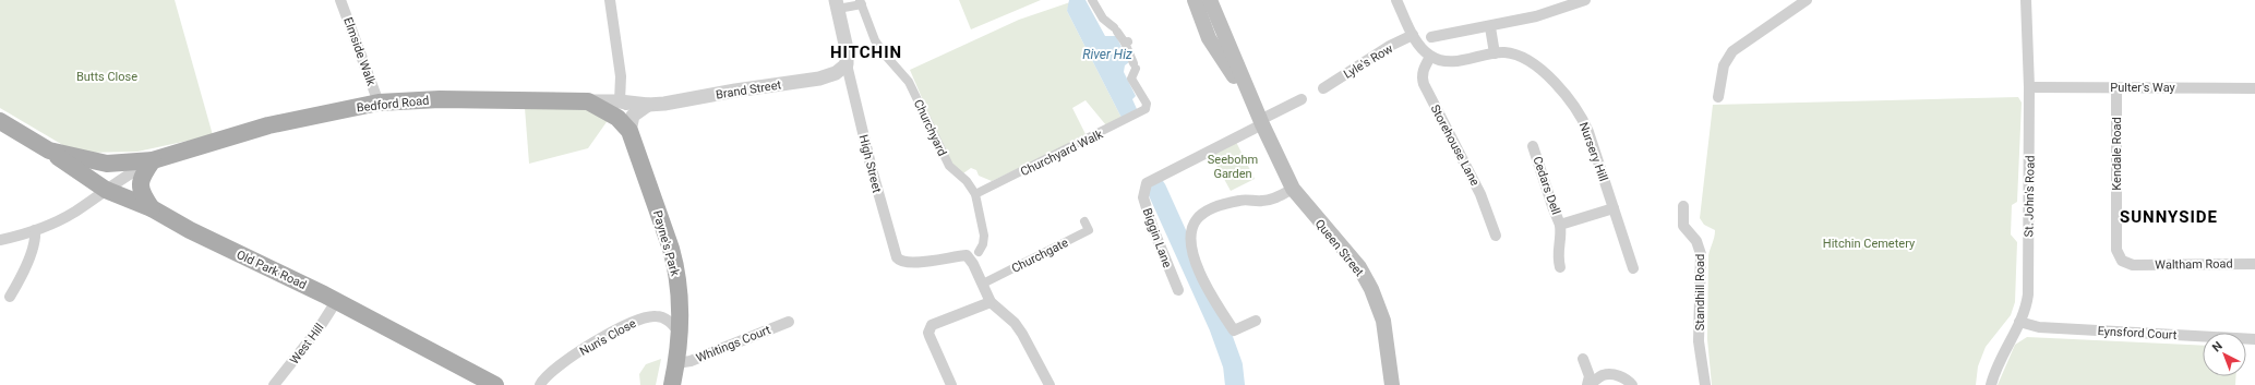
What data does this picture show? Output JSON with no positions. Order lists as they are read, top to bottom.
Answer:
{
  "streets": {
    "main road": [
      "Bedford Road",
      "Payne's Park",
      "Queen Street",
      "Old Park Road"
    ],
    "street": [
      "Elmside Walk",
      "Lyle's Row",
      "Pulter's Way",
      "Brand Street",
      "Churchyard",
      "Storehouse Lane",
      "Nursery Hill",
      "Churchyard Walk",
      "Kendale Road",
      "High Street",
      "Cedars Dell",
      "St. John's Road",
      "Biggin Lane",
      "Churchgate",
      "Waltham Road",
      "Standhill Road",
      "Eynsford Court",
      "Nun's Close",
      "West Hill",
      "Whitings Court"
    ]
  },
  "crossings": [
    ["Elmside Walk", "Bedford Road"],
    ["Pulter's Way", "Kendale Road"],
    ["Pulter's Way", "St. John's Road"],
    ["Brand Street", "Bedford Road"],
    ["Brand Street", "High Street"],
    ["Brand Street", "Payne's Park"],
    ["Bedford Road", "Payne's Park"],
    ["Bedford Road", "Old Park Road"],
    ["Churchyard", "Churchyard Walk"],
    ["Storehouse Lane", "Nursery Hill"],
    ["Nursery Hill", "Cedars Dell"],
    ["Kendale Road", "Waltham Road"],
    ["High Street", "Churchgate"],
    ["St. John's Road", "Eynsford Court"],
    ["Biggin Lane", "Queen Street"],
    ["Payne's Park", "Nun's Close"],
    ["Payne's Park", "Whitings Court"],
    ["Old Park Road", "West Hill"]
  ],
  "districts": ["HITCHIN", "SUNNYSIDE"],
  "water": ["River Hiz"],
  "parks": ["Butts Close", "Seebohm Garden", "Hitchin Cemetery"],
  "north": "top left"
}
